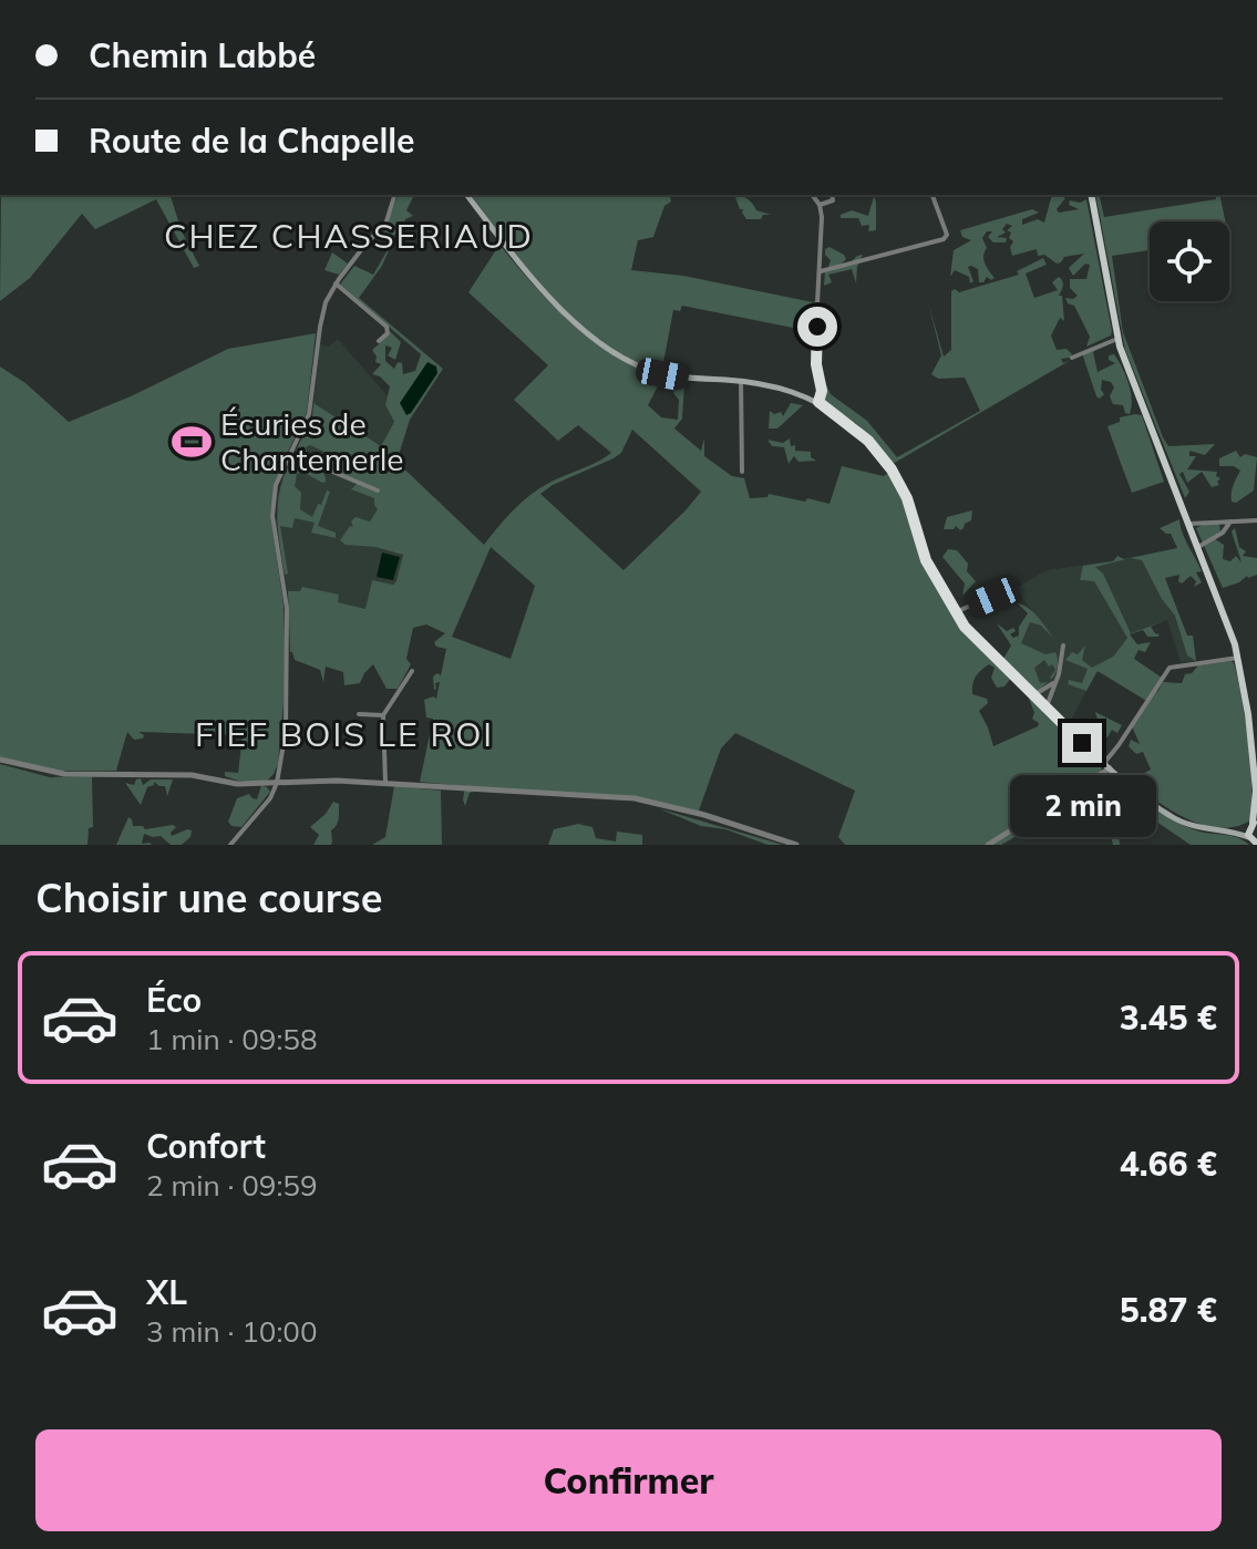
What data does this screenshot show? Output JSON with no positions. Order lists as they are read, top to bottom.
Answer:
{
  "districts": ["CHEZ CHASSERIAUD", "FIEF BOIS LE ROI"],
  "places": {
    "sports": ["Écuries de Chantemerle"]
  },
  "page": {
    "banner": ["Chemin Labbé", "Route de la Chapelle"],
    "bubble": "2 min",
    "heading": "Choisir une course",
    "list": [
      {
        "name": "Éco",
        "note": "1 min · 09:58",
        "value": "3.45 €"
      },
      {
        "name": "Confort",
        "note": "2 min · 09:59",
        "value": "4.66 €"
      },
      {
        "name": "XL",
        "note": "3 min · 10:00",
        "value": "5.87 €"
      }
    ],
    "buttons": "Confirmer"
  }
}
